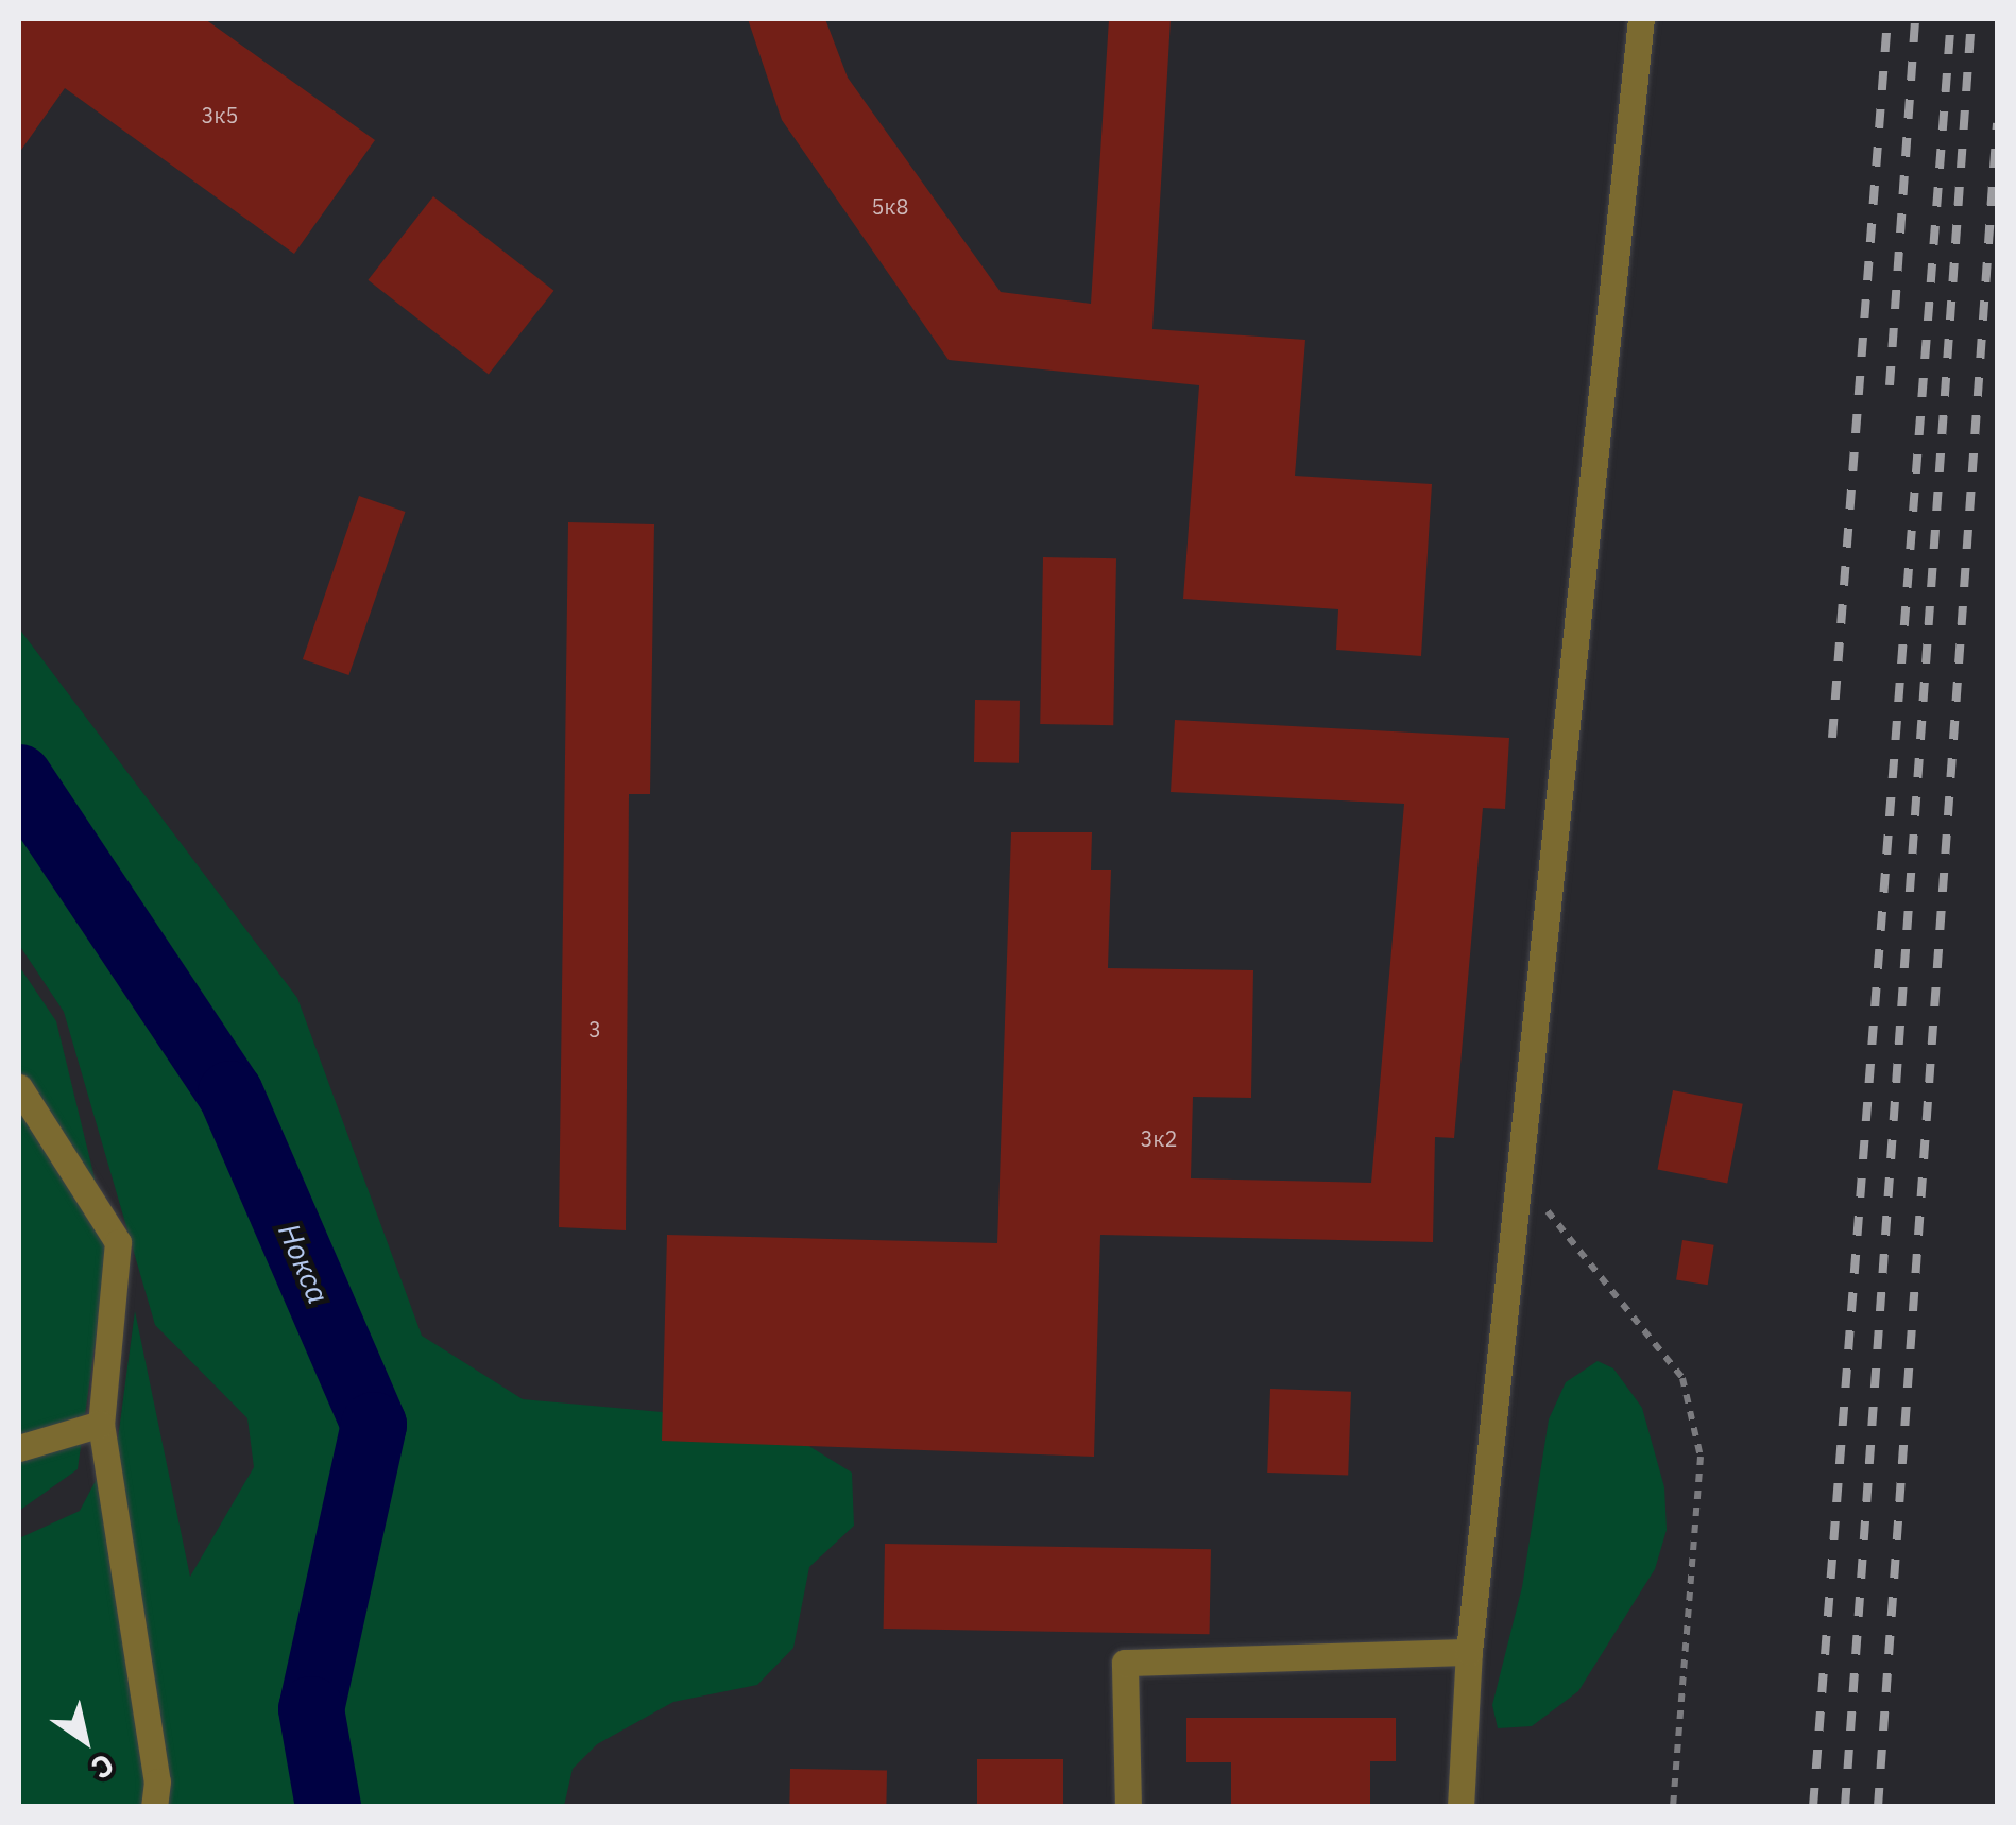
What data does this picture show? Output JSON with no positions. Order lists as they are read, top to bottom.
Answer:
{
  "water": ["Нокса"],
  "house_numbers": [
    "3к5",
    "5к8",
    "3",
    "3к2"
  ],
  "north": "bottom right"
}
